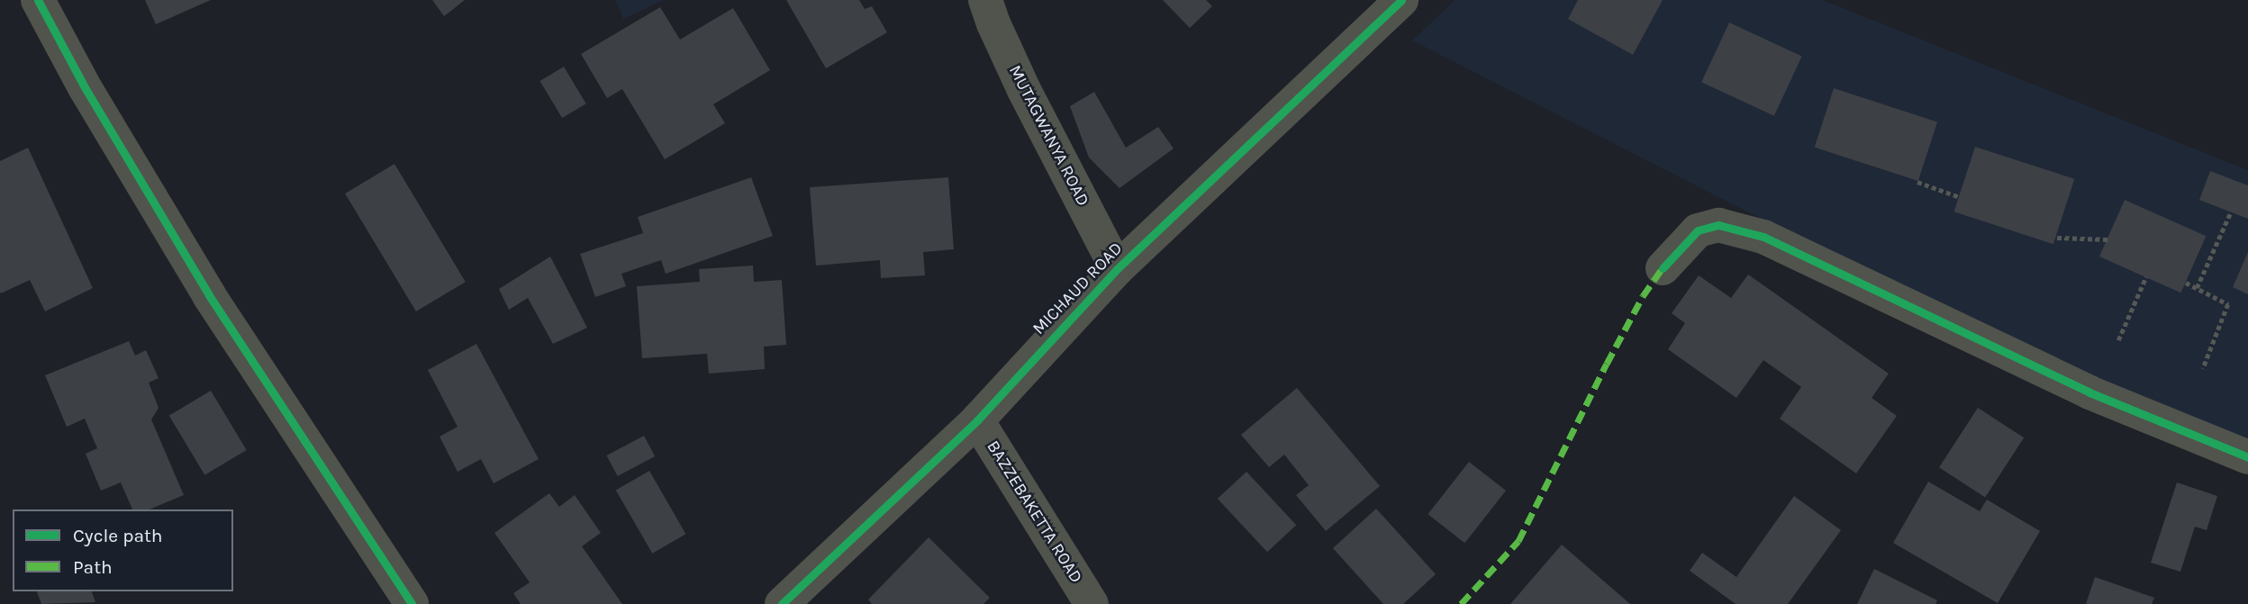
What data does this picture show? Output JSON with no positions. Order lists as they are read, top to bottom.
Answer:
{
  "streets": {
    "street": ["MUTAGWANYA ROAD", "MICHAUD ROAD", "BAZZEBAKETTA ROAD"]
  },
  "crossings": [
    ["MUTAGWANYA ROAD", "MICHAUD ROAD"],
    ["MICHAUD ROAD", "BAZZEBAKETTA ROAD"]
  ],
  "legend": ["Cycle path", "Path"]
}
